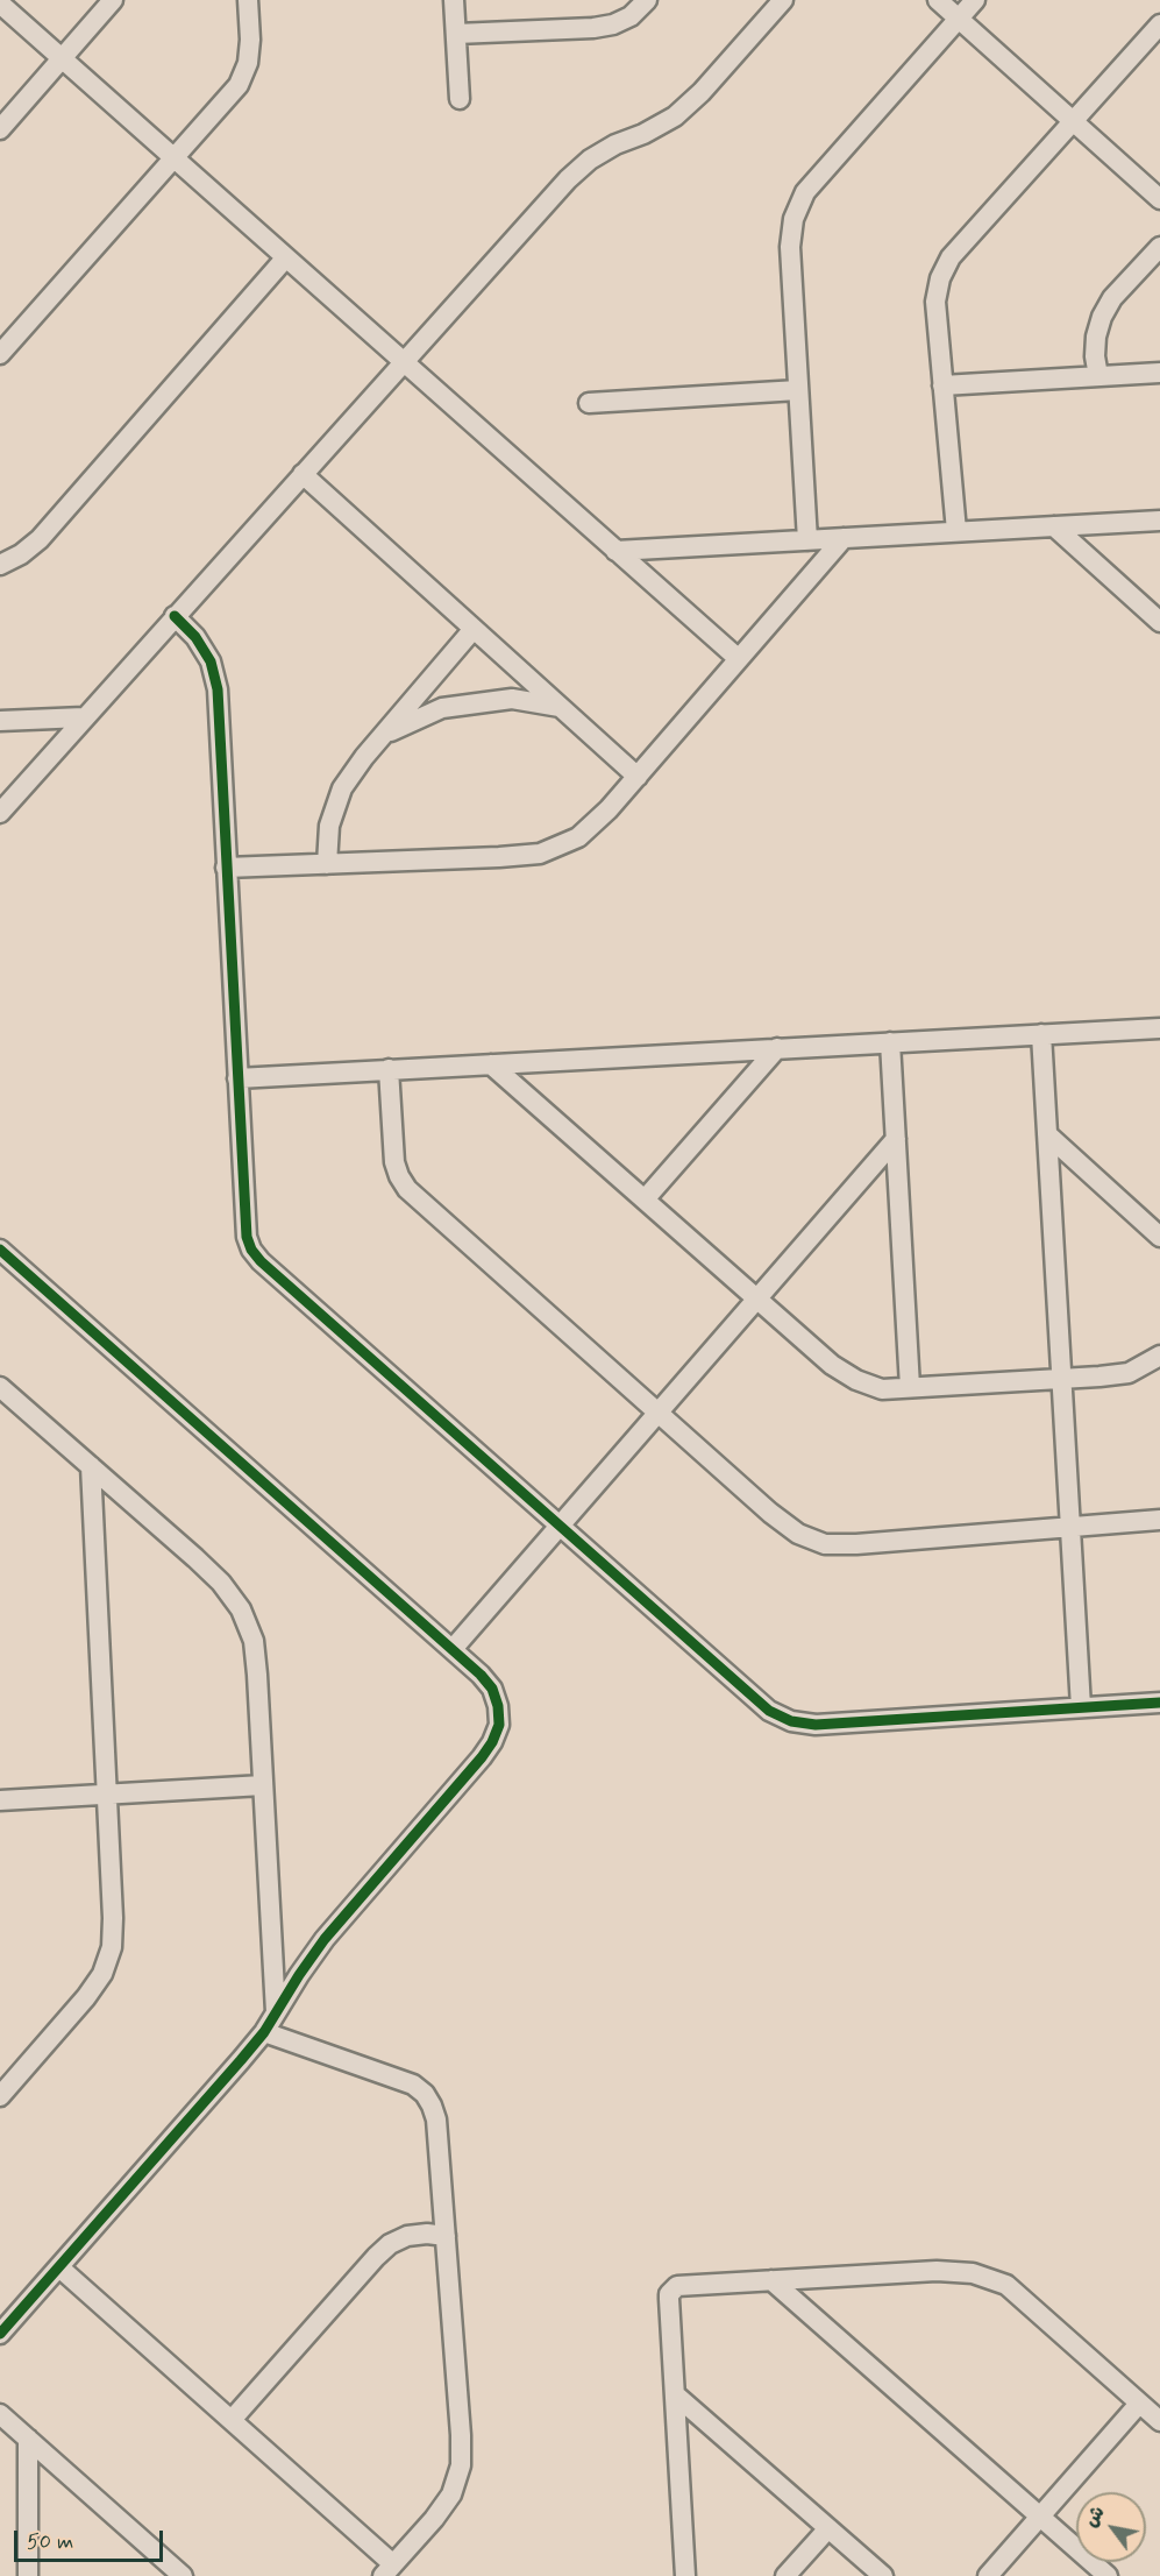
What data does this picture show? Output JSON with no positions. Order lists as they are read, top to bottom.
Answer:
{
  "scale_bar": "50 m",
  "north": "top left"
}
